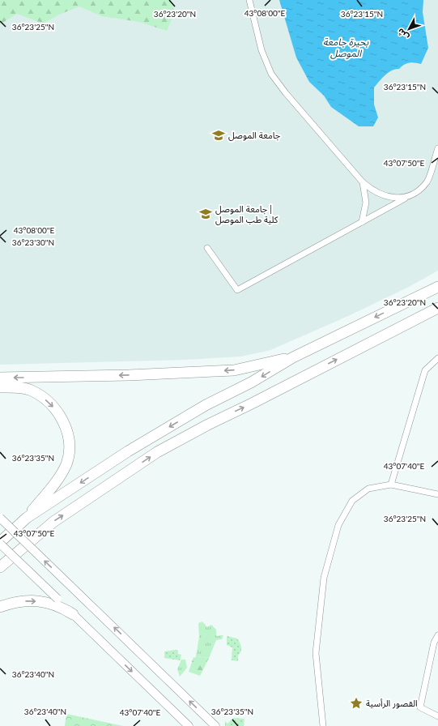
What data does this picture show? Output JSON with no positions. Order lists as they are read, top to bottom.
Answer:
{
  "water": ["بحيرة جامعة الموصل"],
  "places": {
    "school or university": ["جامعة الموصل", "جامعة الموصل | كلية طب الموصل"],
    "place": ["القصور الرأسية"]
  },
  "north": "bottom left",
  "coordinates": [
    "43°08'00\"E",
    "36°23'20\"N",
    "36°23'15\"N",
    "36°23'25\"N",
    "43°07'50\"E",
    "36°23'30\"N",
    "36°23'35\"N",
    "43°07'40\"E",
    "36°23'40\"N"
  ]
}
